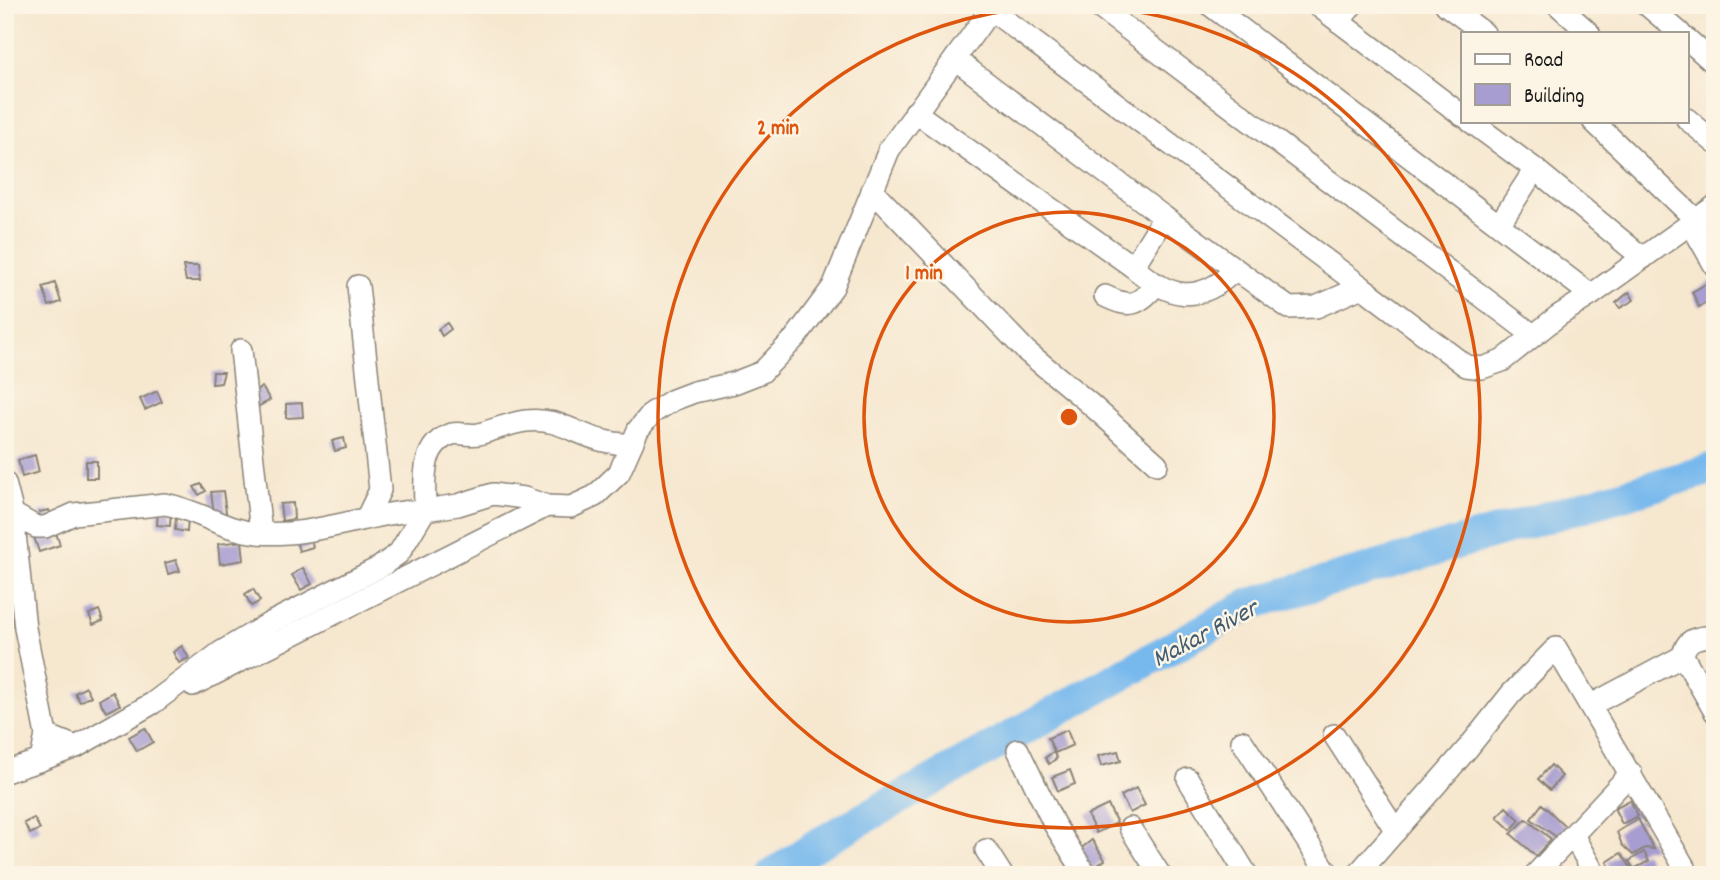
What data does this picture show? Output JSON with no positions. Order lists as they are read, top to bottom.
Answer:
{
  "water": ["Makar River"],
  "legend": ["Road", "Building"],
  "rings": ["2 min", "1 min"]
}
